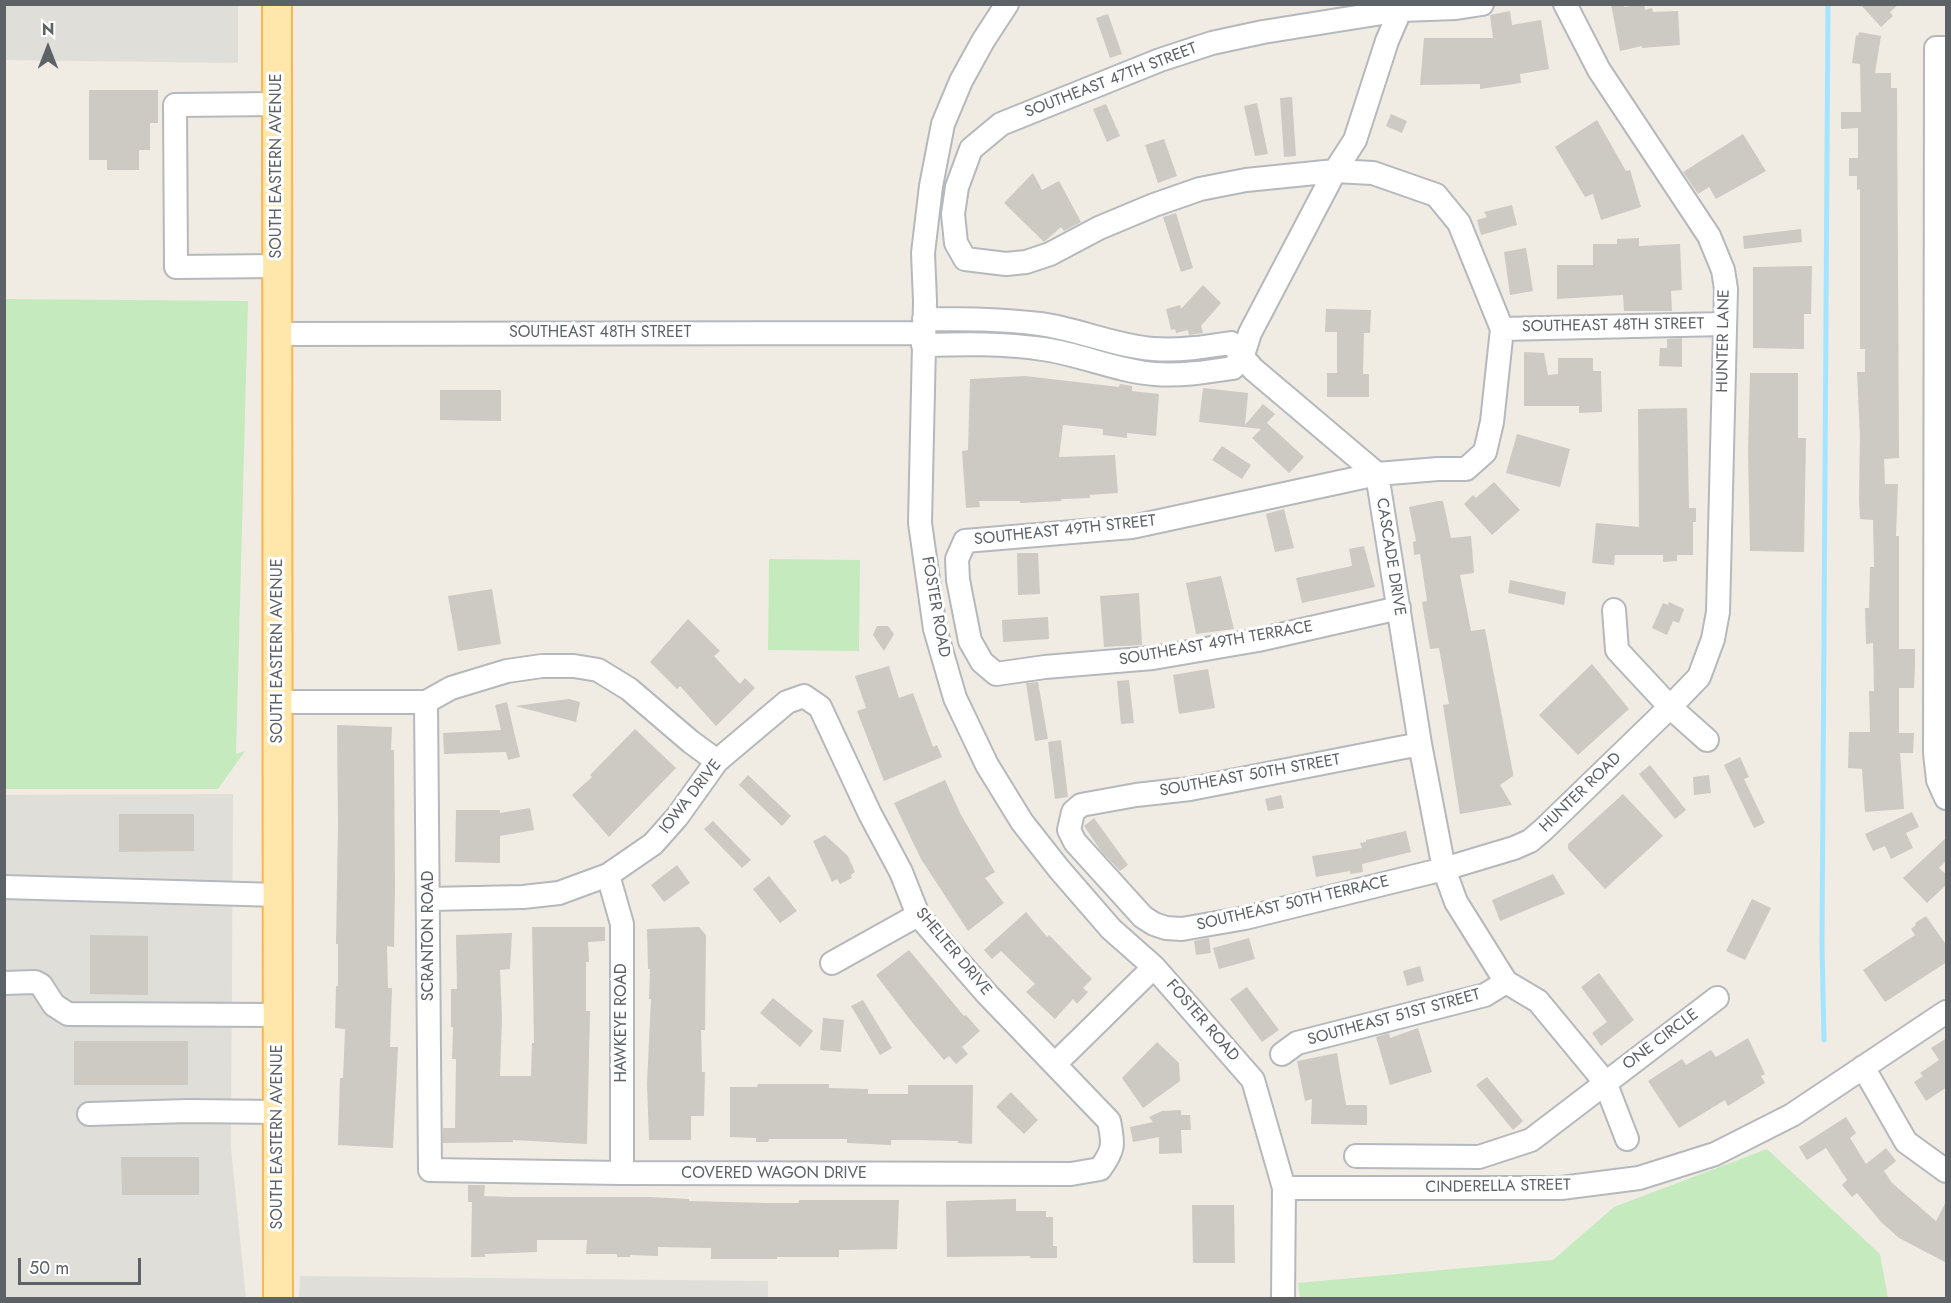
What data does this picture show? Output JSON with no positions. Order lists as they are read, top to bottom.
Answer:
{
  "streets": {
    "main road": ["SOUTH EASTERN AVENUE"],
    "street": [
      "SOUTHEAST 47TH STREET",
      "SOUTHEAST 48TH STREET",
      "HUNTER LANE",
      "SOUTHEAST 49TH STREET",
      "CASCADE DRIVE",
      "FOSTER ROAD",
      "SOUTHEAST 49TH TERRACE",
      "SOUTHEAST 50TH STREET",
      "HUNTER ROAD",
      "IOWA DRIVE",
      "SOUTHEAST 50TH TERRACE",
      "SCRANTON ROAD",
      "SHELTER DRIVE",
      "SOUTHEAST 51ST STREET",
      "HAWKEYE ROAD",
      "ONE CIRCLE",
      "COVERED WAGON DRIVE",
      "CINDERELLA STREET"
    ]
  },
  "crossings": [
    ["SOUTH EASTERN AVENUE", "SOUTHEAST 48TH STREET"],
    ["SOUTHEAST 48TH STREET", "HUNTER LANE"],
    ["SOUTHEAST 48TH STREET", "CASCADE DRIVE"],
    ["SOUTHEAST 48TH STREET", "FOSTER ROAD"],
    ["HUNTER LANE", "HUNTER ROAD"],
    ["SOUTHEAST 49TH STREET", "CASCADE DRIVE"],
    ["SOUTHEAST 49TH STREET", "SOUTHEAST 49TH TERRACE"],
    ["CASCADE DRIVE", "SOUTHEAST 49TH TERRACE"],
    ["CASCADE DRIVE", "SOUTHEAST 50TH STREET"],
    ["CASCADE DRIVE", "HUNTER ROAD"],
    ["CASCADE DRIVE", "SOUTHEAST 50TH TERRACE"],
    ["CASCADE DRIVE", "SOUTHEAST 51ST STREET"],
    ["CASCADE DRIVE", "ONE CIRCLE"],
    ["FOSTER ROAD", "CINDERELLA STREET"],
    ["SOUTHEAST 50TH STREET", "SOUTHEAST 50TH TERRACE"],
    ["HUNTER ROAD", "SOUTHEAST 50TH TERRACE"],
    ["IOWA DRIVE", "SCRANTON ROAD"],
    ["IOWA DRIVE", "SHELTER DRIVE"],
    ["IOWA DRIVE", "HAWKEYE ROAD"],
    ["SCRANTON ROAD", "COVERED WAGON DRIVE"],
    ["SHELTER DRIVE", "COVERED WAGON DRIVE"],
    ["HAWKEYE ROAD", "COVERED WAGON DRIVE"]
  ],
  "scale_bar": "50 m",
  "north": "top"
}
